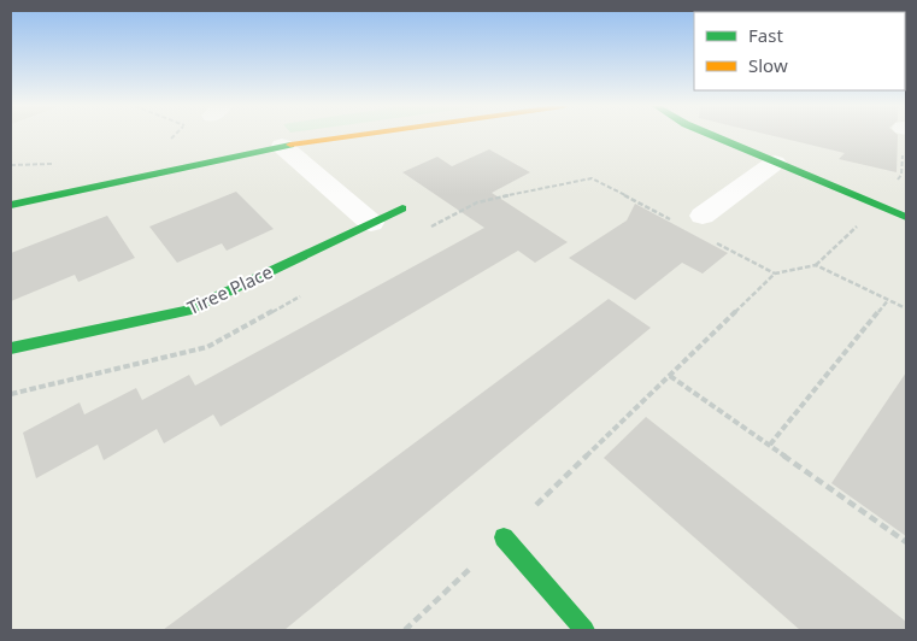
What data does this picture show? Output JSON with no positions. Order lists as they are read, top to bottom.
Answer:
{
  "streets": {
    "street": ["Tiree Place"]
  },
  "legend": ["Fast", "Slow"]
}
